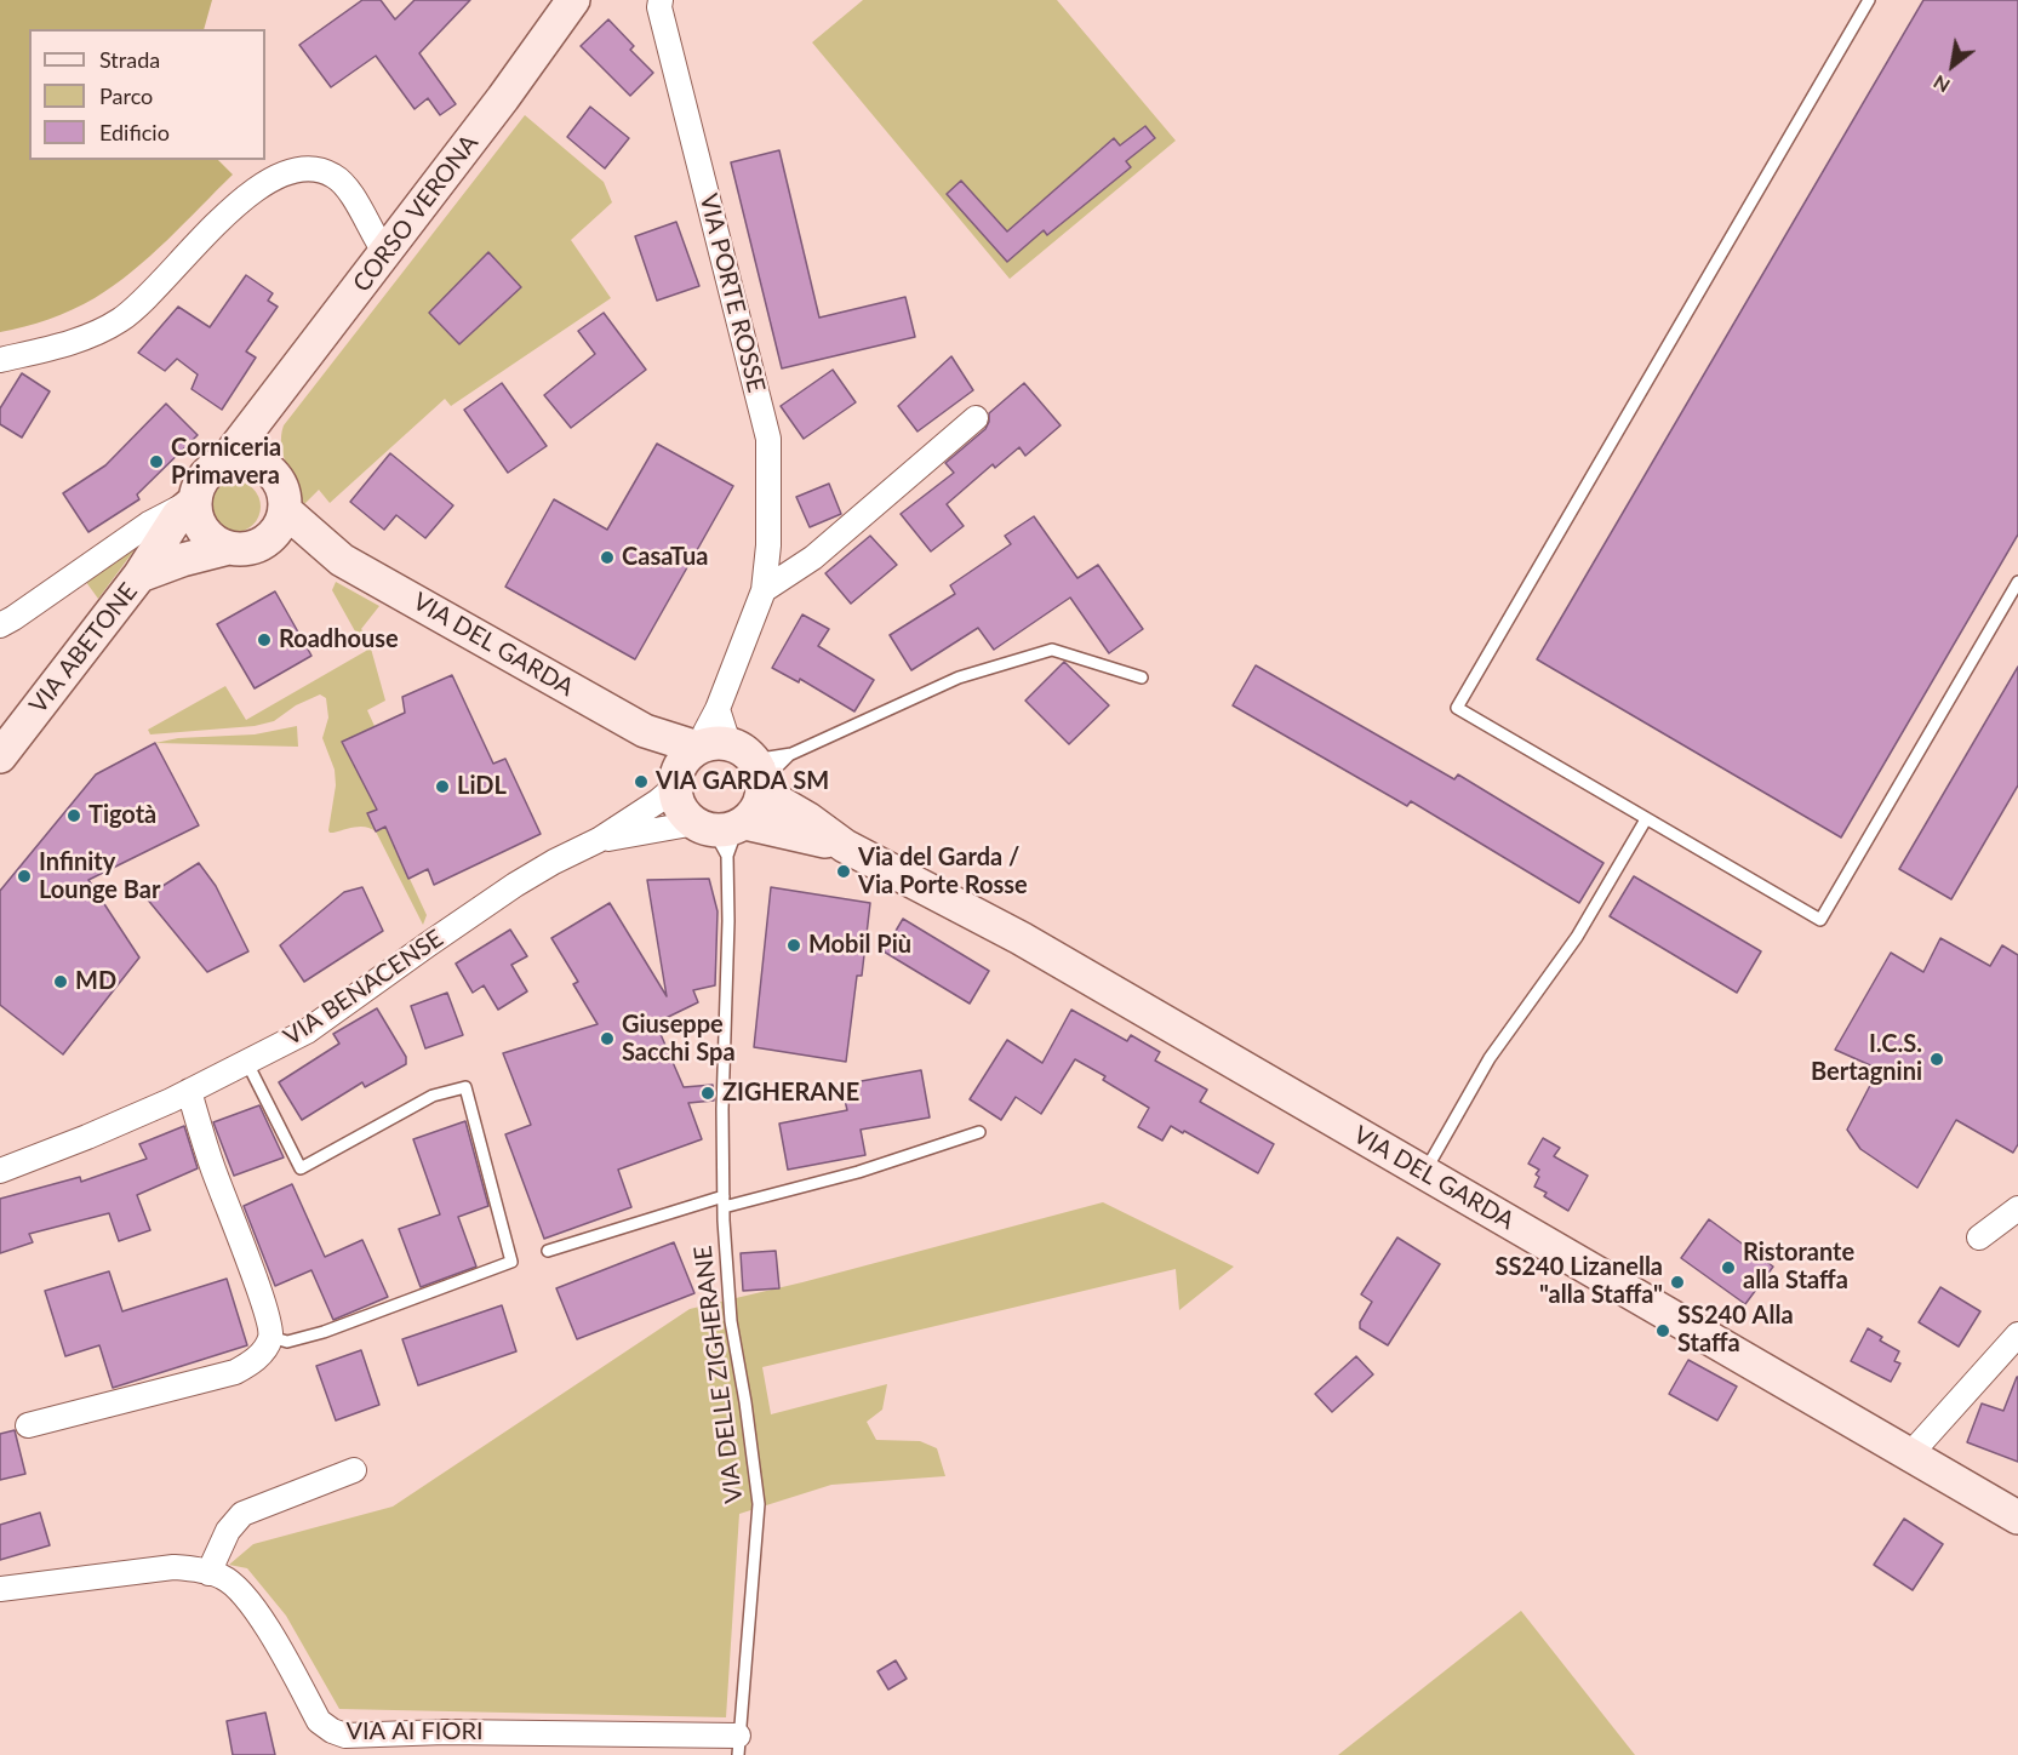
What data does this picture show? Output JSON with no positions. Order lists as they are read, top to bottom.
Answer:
{
  "streets": {
    "street": [
      "CORSO VERONA",
      "VIA PORTE ROSSE",
      "VIA DEL GARDA",
      "VIA ABETONE",
      "VIA BENACENSE",
      "VIA AI FIORI"
    ],
    "lane": ["VIA DELLE ZIGHERANE"]
  },
  "crossings": [
    ["CORSO VERONA", "VIA DEL GARDA"],
    ["CORSO VERONA", "VIA ABETONE"],
    ["VIA PORTE ROSSE", "VIA DEL GARDA"],
    ["VIA DEL GARDA", "VIA ABETONE"],
    ["VIA DEL GARDA", "VIA DELLE ZIGHERANE"],
    ["VIA DELLE ZIGHERANE", "VIA AI FIORI"]
  ],
  "places": [
    "Corniceria Primavera",
    "CasaTua",
    "Roadhouse",
    "VIA GARDA SM",
    "LiDL",
    "Tigotà",
    "Via del Garda / Via Porte Rosse",
    "Infinity Lounge Bar",
    "Mobil Più",
    "MD",
    "Giuseppe Sacchi Spa",
    "I.C.S. Bertagnini",
    "ZIGHERANE",
    "Ristorante alla Staffa",
    "SS240 Lizanella \"alla Staffa\"",
    "SS240 Alla Staffa"
  ],
  "legend": ["Strada", "Parco", "Edificio"],
  "north": "bottom left"
}
